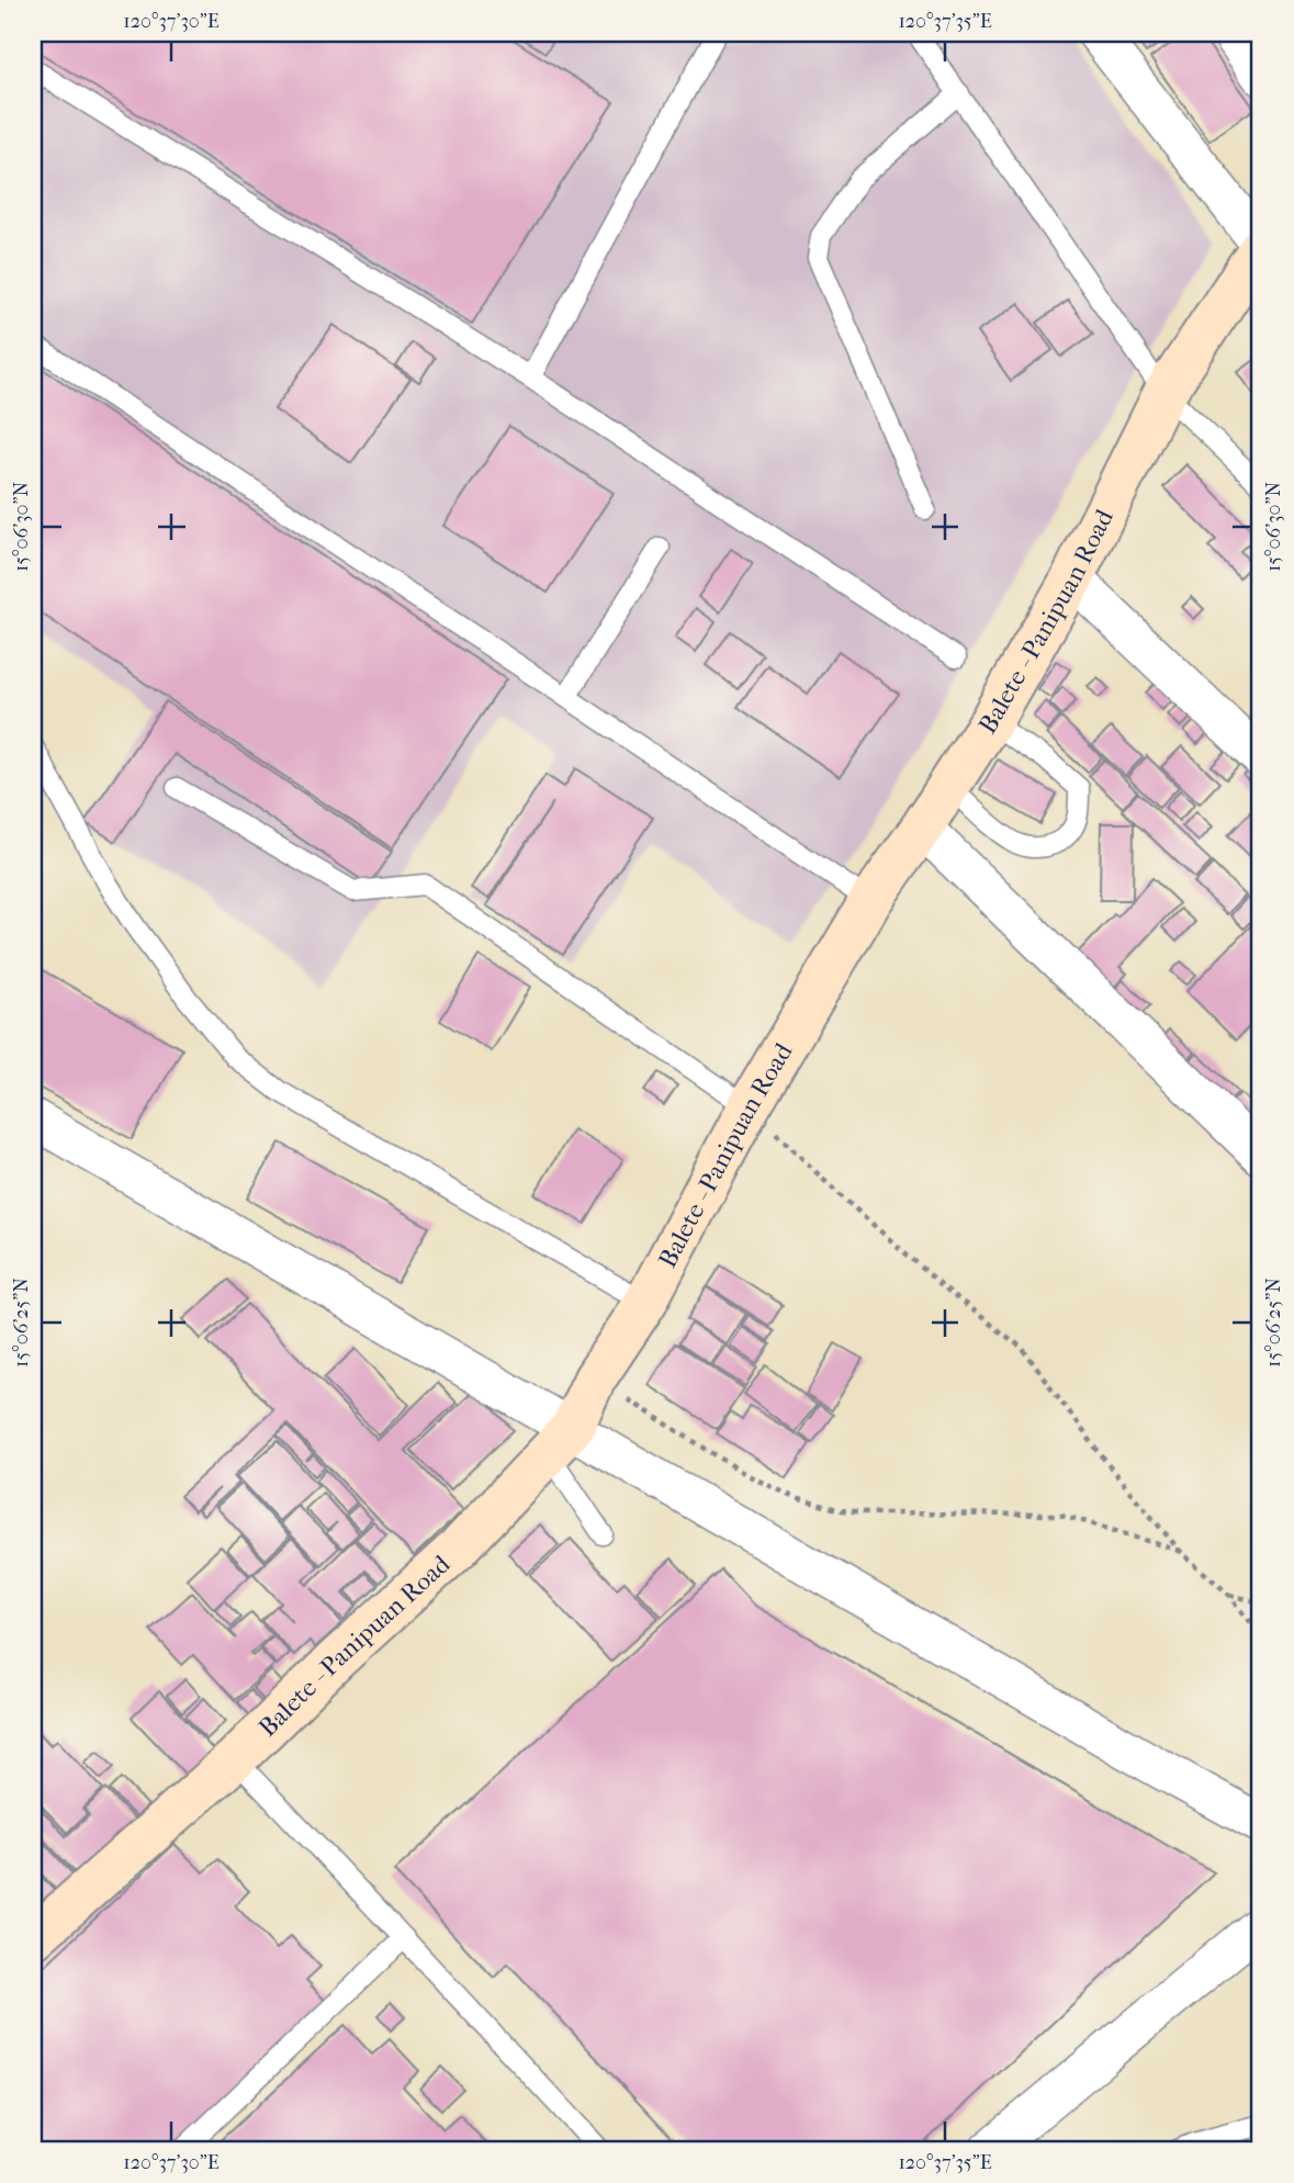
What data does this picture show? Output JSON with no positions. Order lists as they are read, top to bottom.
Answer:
{
  "streets": {
    "main road": ["Balete - Panipuan Road"]
  },
  "coordinates": [
    "120°37'30\"E",
    "120°37'35\"E",
    "15°06'30\"N",
    "15°06'25\"N"
  ]
}
